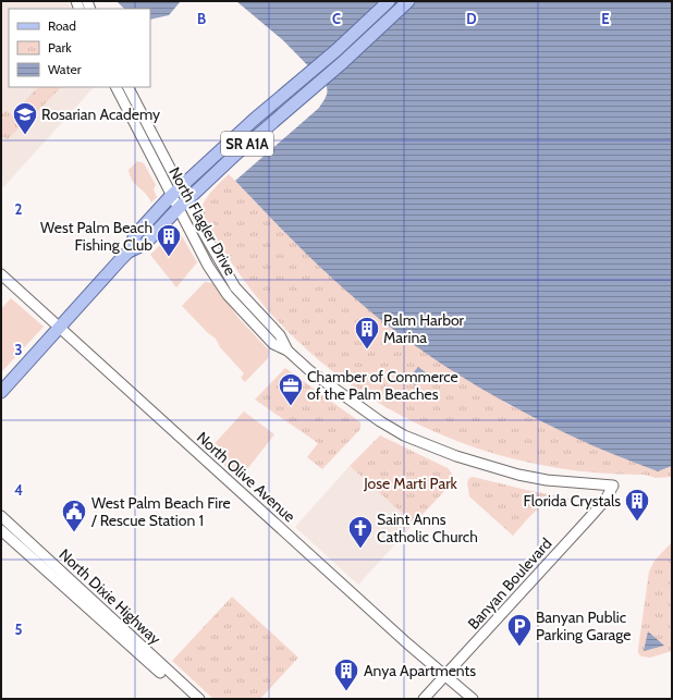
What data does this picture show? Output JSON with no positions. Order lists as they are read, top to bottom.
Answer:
{
  "streets": {
    "main road": ["SR A1A"],
    "street": [
      "North Flagler Drive",
      "North Olive Avenue",
      "Banyan Boulevard",
      "North Dixie Highway"
    ]
  },
  "crossings": [
    ["SR A1A", "North Flagler Drive"],
    ["SR A1A", "North Olive Avenue"],
    ["North Flagler Drive", "Banyan Boulevard"],
    ["North Olive Avenue", "Banyan Boulevard"]
  ],
  "parks": ["Jose Marti Park"],
  "places": {
    "school or university": ["Rosarian Academy"],
    "building": [
      "West Palm Beach Fishing Club",
      "Palm Harbor Marina",
      "Florida Crystals",
      "Anya Apartments"
    ],
    "office": ["Chamber of Commerce of the Palm Beaches"],
    "public building": ["West Palm Beach Fire / Rescue Station 1"],
    "church": ["Saint Anns Catholic Church"],
    "parking": ["Banyan Public Parking Garage"]
  },
  "legend": ["Road", "Park", "Water"],
  "grid": {
    "columns": [
      "B",
      "C",
      "D",
      "E"
    ],
    "rows": [
      "2",
      "3",
      "4",
      "5"
    ]
  }
}
